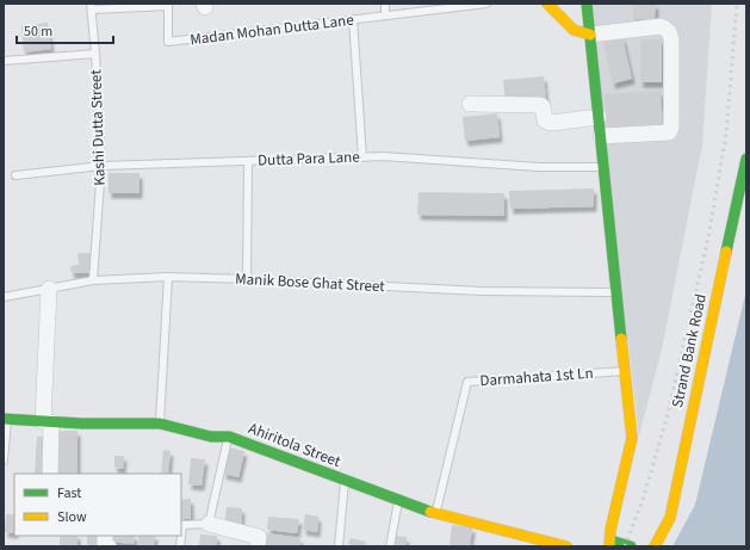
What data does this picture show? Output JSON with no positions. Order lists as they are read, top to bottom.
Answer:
{
  "streets": {
    "main road": ["Strand Bank Road", "Ahiritola Street"],
    "lane": [
      "Madan Mohan Dutta Lane",
      "Kashi Dutta Street",
      "Dutta Para Lane",
      "Manik Bose Ghat Street",
      "Darmahata 1st Ln"
    ]
  },
  "crossings": [
    ["Madan Mohan Dutta Lane", "Kashi Dutta Street"],
    ["Kashi Dutta Street", "Dutta Para Lane"],
    ["Kashi Dutta Street", "Manik Bose Ghat Street"],
    ["Darmahata 1st Ln", "Ahiritola Street"]
  ],
  "legend": ["Fast", "Slow"],
  "scale_bar": "50 m"
}
